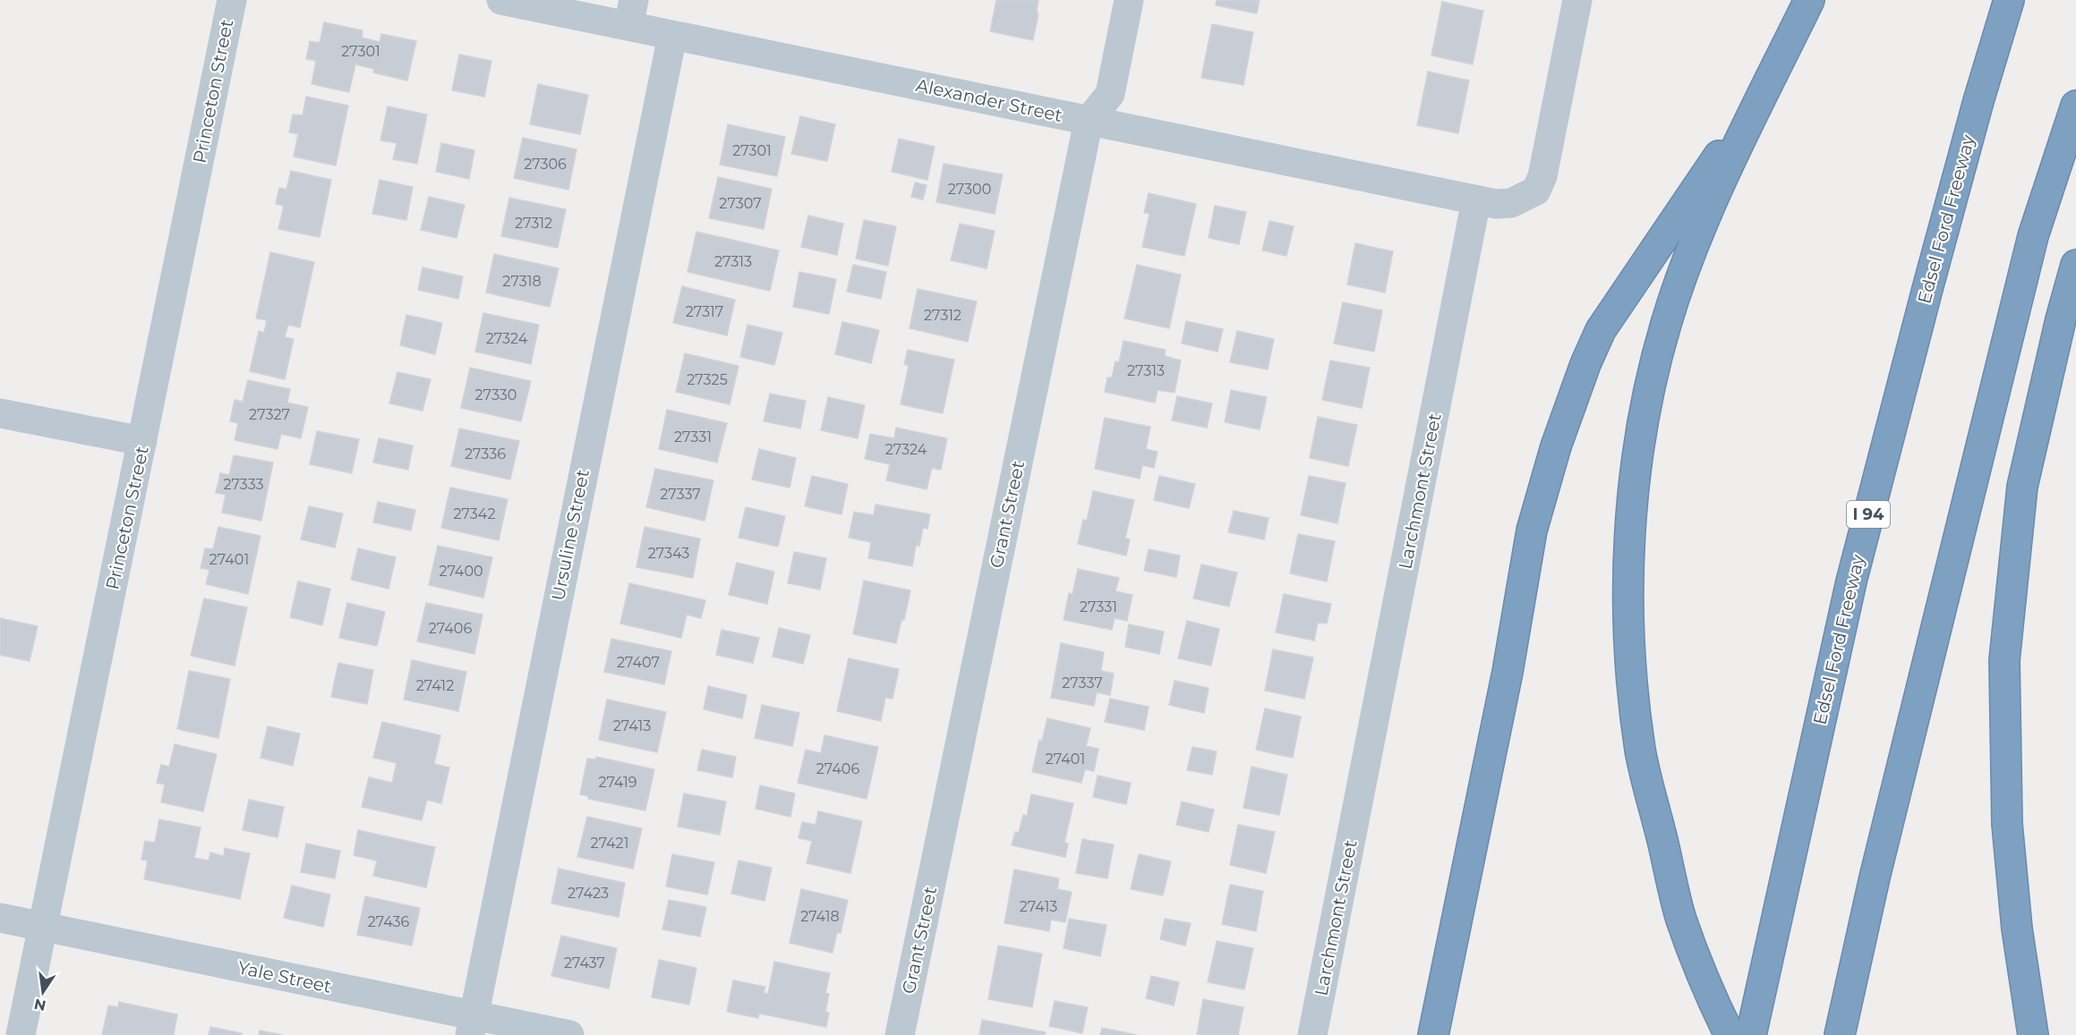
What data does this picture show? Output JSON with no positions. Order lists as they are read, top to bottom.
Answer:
{
  "streets": {
    "highway": ["Edsel Ford Freeway", "I 94"],
    "street": [
      "Princeton Street",
      "Alexander Street",
      "Larchmont Street",
      "Grant Street",
      "Ursuline Street",
      "Yale Street"
    ]
  },
  "crossings": [
    ["Princeton Street", "Yale Street"],
    ["Alexander Street", "Larchmont Street"],
    ["Alexander Street", "Grant Street"],
    ["Alexander Street", "Ursuline Street"],
    ["Ursuline Street", "Yale Street"]
  ],
  "house_numbers": [
    "27301",
    "27301",
    "27306",
    "27300",
    "27307",
    "27312",
    "27313",
    "27318",
    "27317",
    "27312",
    "27324",
    "27313",
    "27325",
    "27330",
    "27327",
    "27331",
    "27324",
    "27336",
    "27333",
    "27337",
    "27342",
    "27343",
    "27401",
    "27400",
    "27331",
    "27406",
    "27407",
    "27337",
    "27412",
    "27413",
    "27401",
    "27406",
    "27419",
    "27421",
    "27423",
    "27413",
    "27418",
    "27436",
    "27437"
  ],
  "north": "bottom"
}
